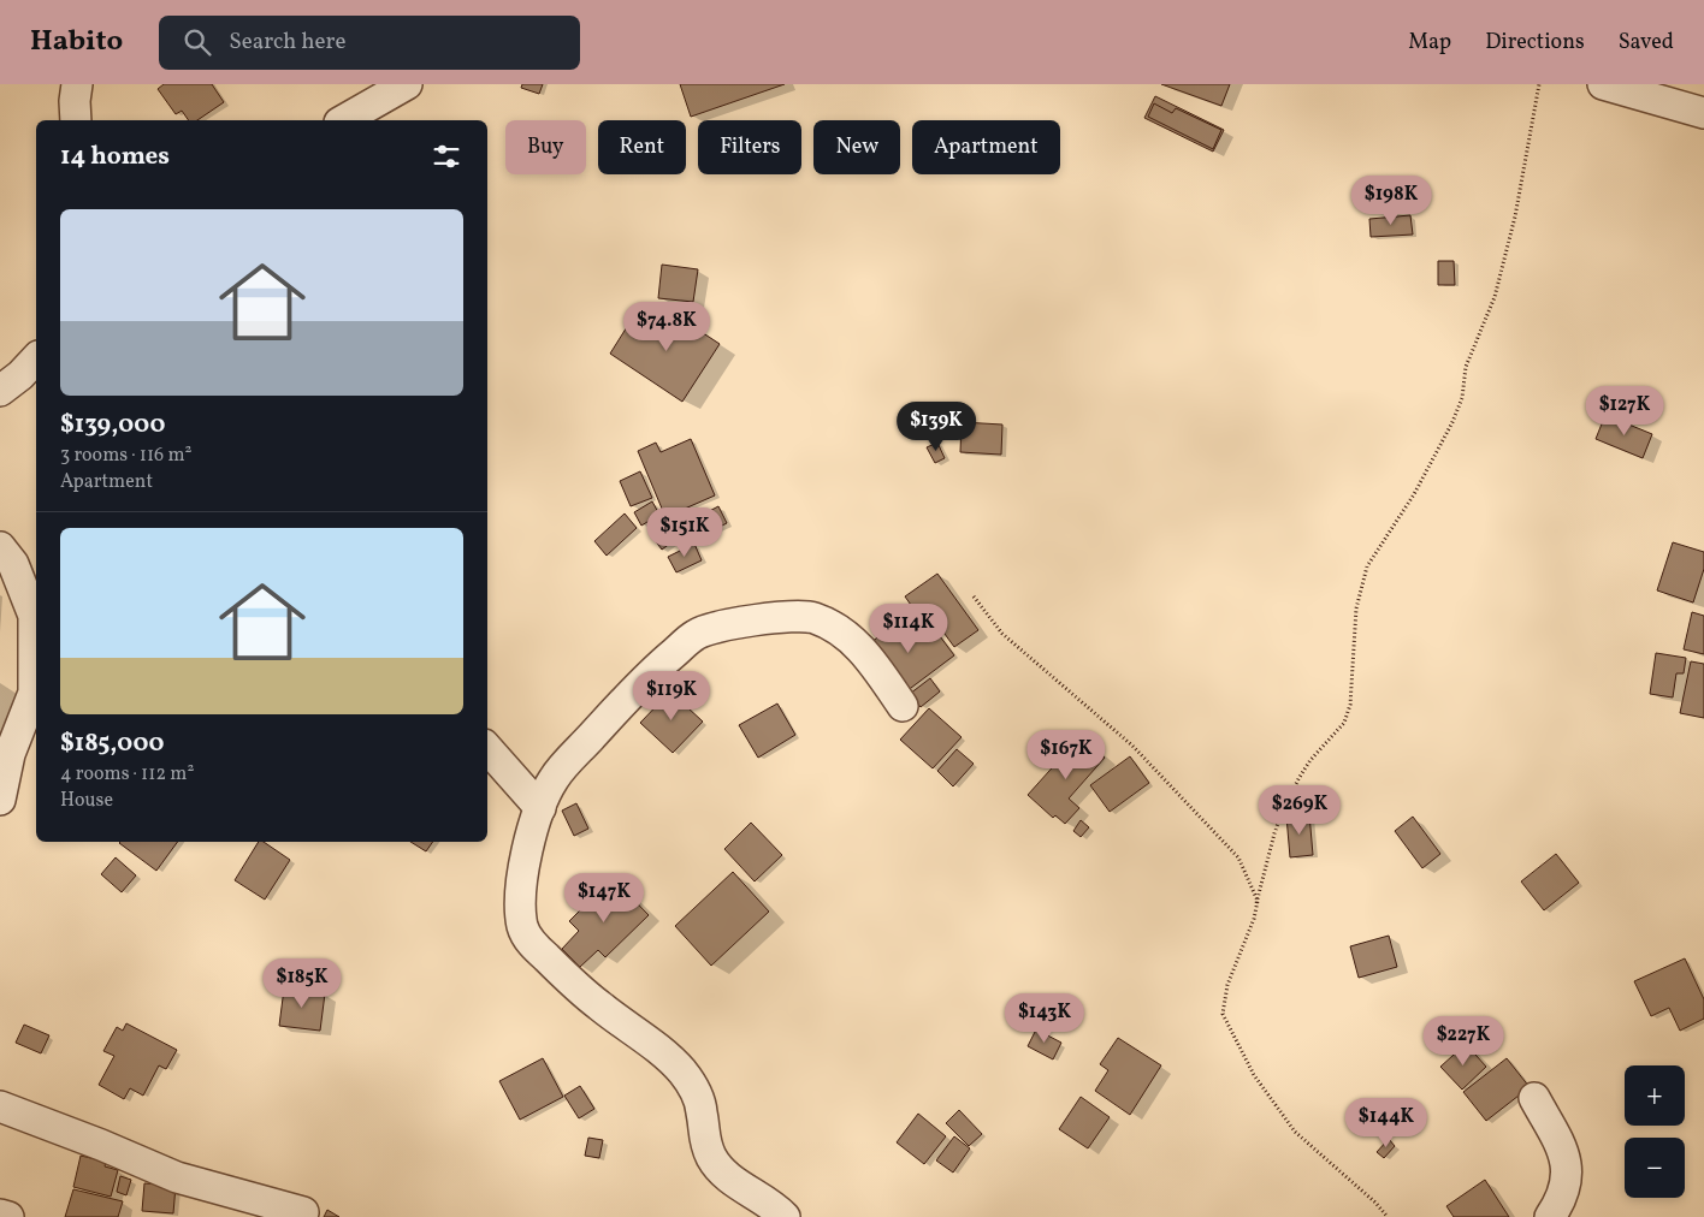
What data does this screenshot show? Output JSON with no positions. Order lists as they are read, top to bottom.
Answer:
{
  "page": {
    "header": "Habito",
    "search": "Search here",
    "nav": ["Map", "Directions", "Saved"],
    "chip": [
      "Buy",
      "Rent",
      "Filters",
      "New",
      "Apartment"
    ],
    "heading": "14 homes",
    "price": [
      "$198K",
      "$74.8K",
      "$127K",
      "$139K",
      "$151K",
      "$114K",
      "$119K",
      "$167K",
      "$269K",
      "$147K",
      "$185K",
      "$143K",
      "$227K",
      "$144K"
    ],
    "list": [
      {
        "name": "$139,000",
        "note": "3 rooms · 116 m² · Apartment"
      },
      {
        "name": "$185,000",
        "note": "4 rooms · 112 m² · House"
      }
    ],
    "map_buttons": ["+", "−"]
  }
}
